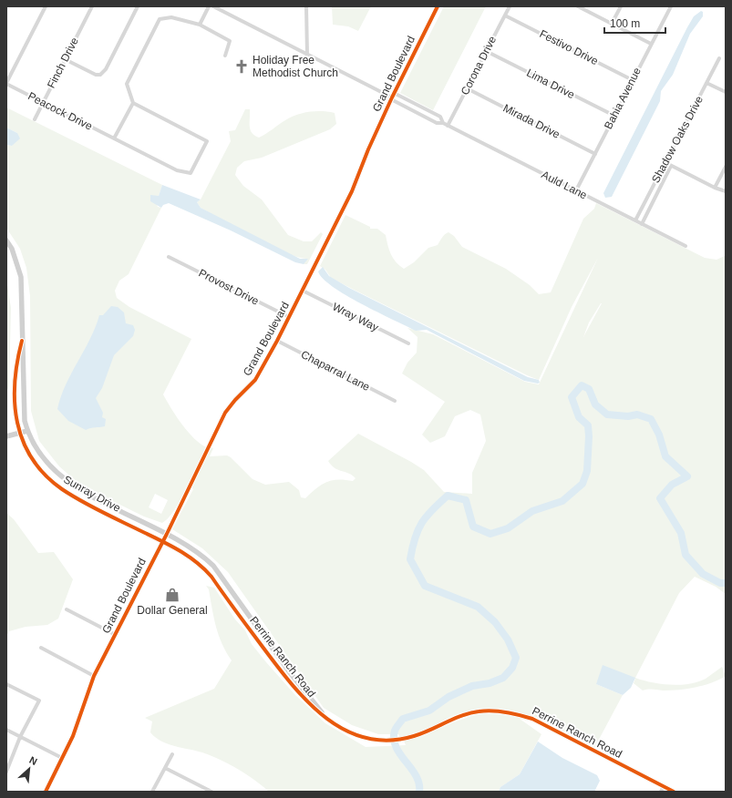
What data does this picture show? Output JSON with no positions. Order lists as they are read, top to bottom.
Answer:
{
  "streets": {
    "street": [
      "Festivo Drive",
      "Finch Drive",
      "Corona Drive",
      "Grand Boulevard",
      "Lima Drive",
      "Bahia Avenue",
      "Peacock Drive",
      "Mirada Drive",
      "Shadow Oaks Drive",
      "Auld Lane",
      "Provost Drive",
      "Wray Way",
      "Chaparral Lane",
      "Sunray Drive",
      "Perrine Ranch Road"
    ]
  },
  "crossings": [
    ["Festivo Drive", "Corona Drive"],
    ["Festivo Drive", "Bahia Avenue"],
    ["Finch Drive", "Peacock Drive"],
    ["Corona Drive", "Lima Drive"],
    ["Corona Drive", "Mirada Drive"],
    ["Corona Drive", "Auld Lane"],
    ["Grand Boulevard", "Auld Lane"],
    ["Grand Boulevard", "Provost Drive"],
    ["Grand Boulevard", "Wray Way"],
    ["Grand Boulevard", "Chaparral Lane"],
    ["Grand Boulevard", "Sunray Drive"],
    ["Grand Boulevard", "Perrine Ranch Road"],
    ["Lima Drive", "Bahia Avenue"],
    ["Bahia Avenue", "Mirada Drive"],
    ["Bahia Avenue", "Auld Lane"],
    ["Shadow Oaks Drive", "Auld Lane"],
    ["Sunray Drive", "Perrine Ranch Road"]
  ],
  "places": {
    "church": ["Holiday Free Methodist Church"],
    "shop": ["Dollar General"]
  },
  "scale_bar": "100 m",
  "north": "top right"
}
